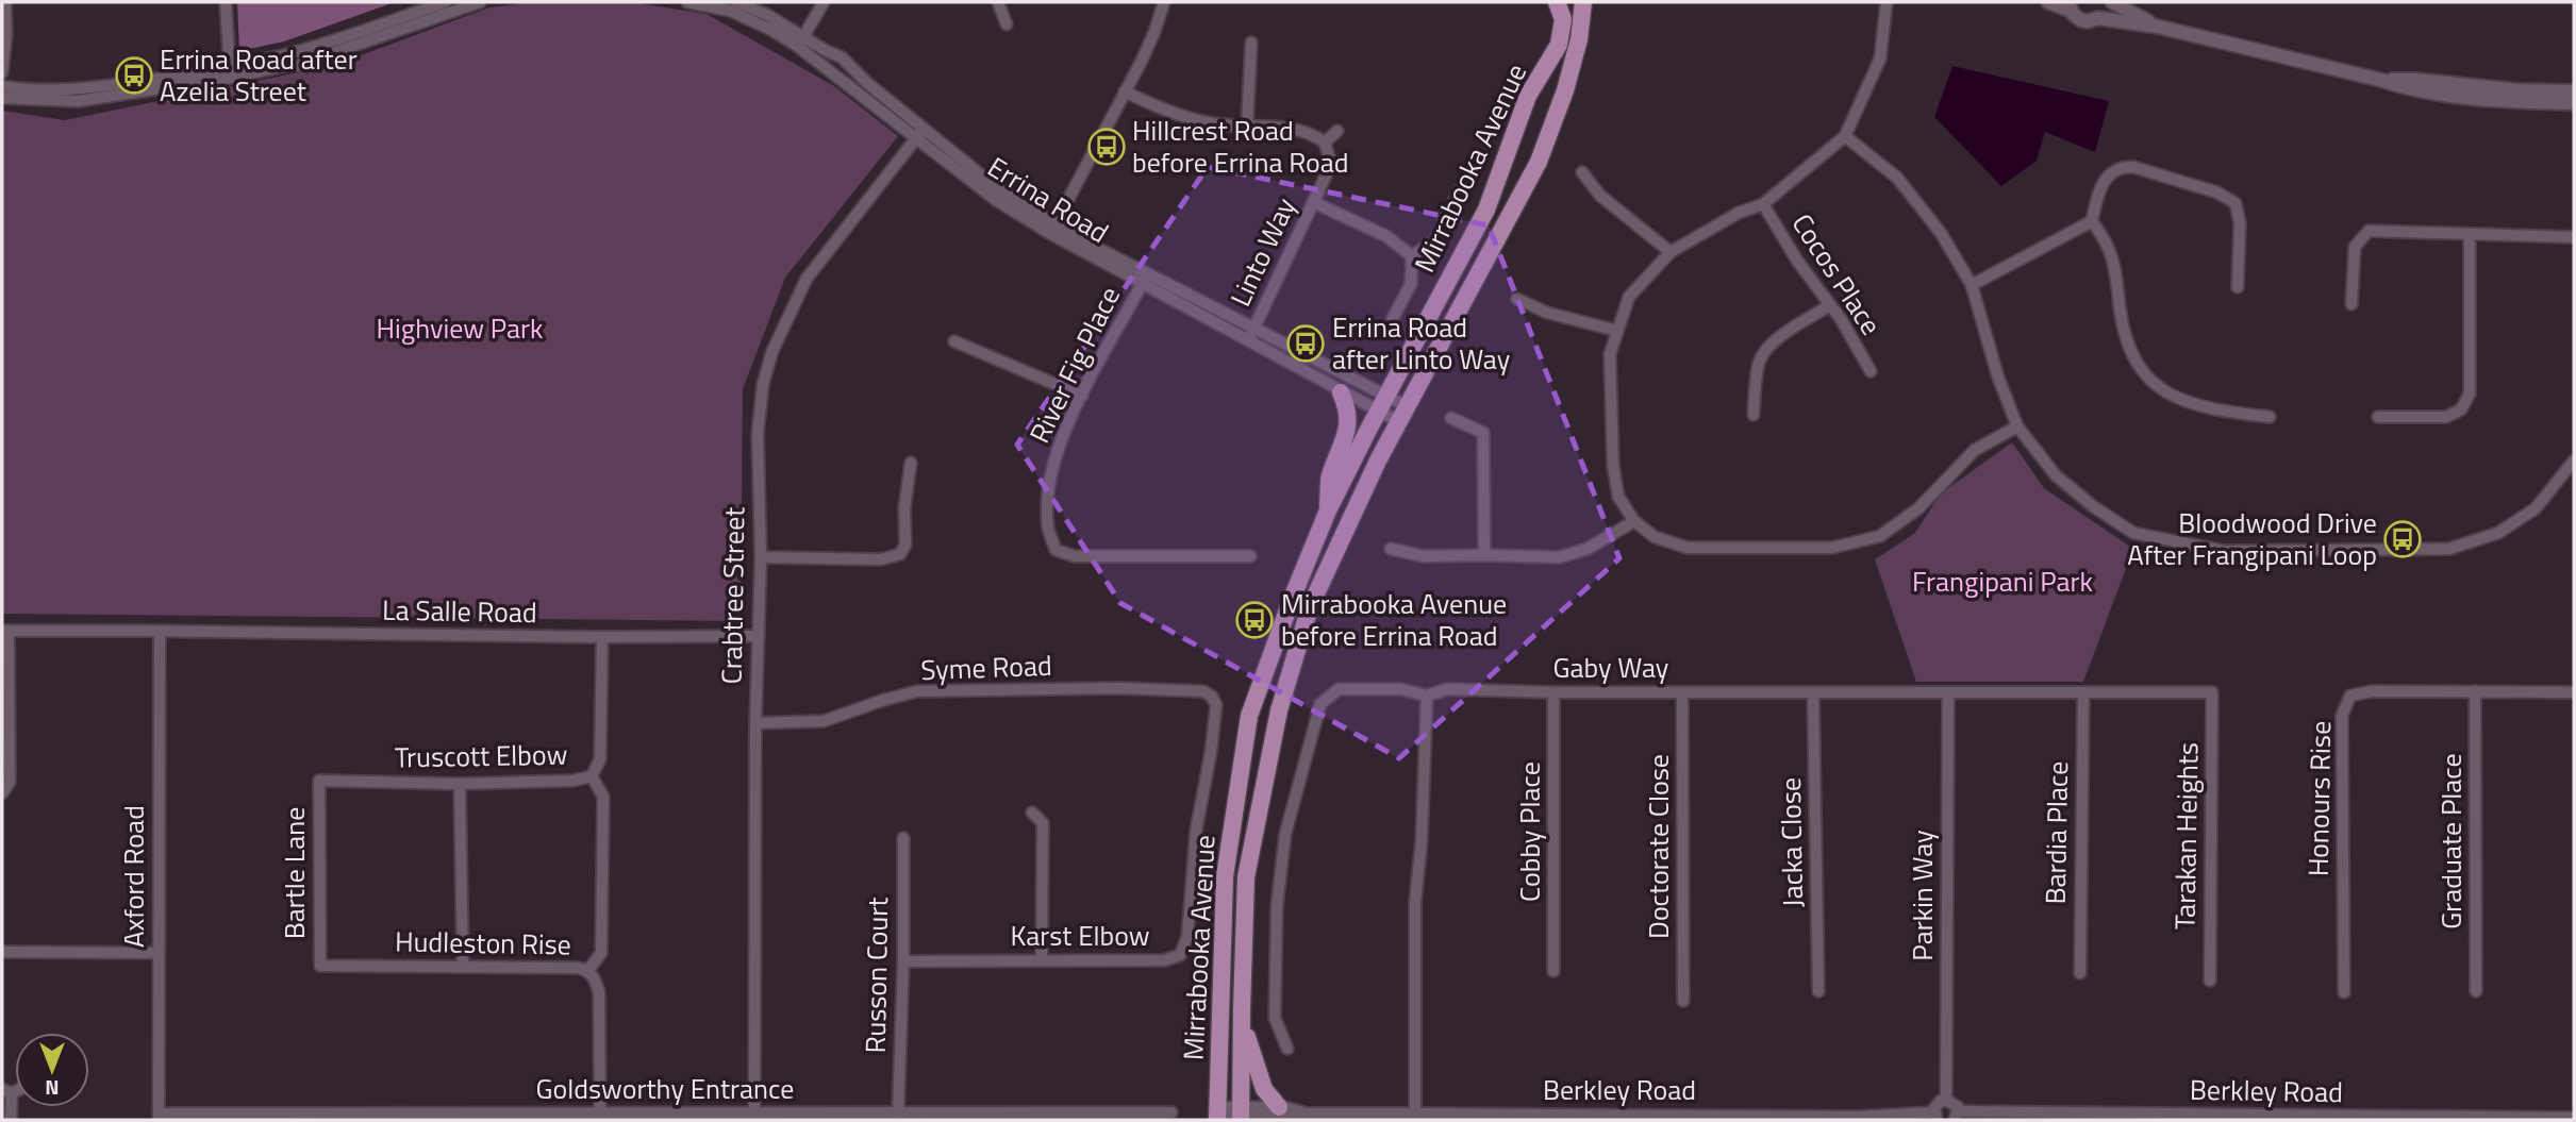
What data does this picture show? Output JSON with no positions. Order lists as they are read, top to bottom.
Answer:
{
  "streets": {
    "main road": ["Mirrabooka Avenue"],
    "street": [
      "Errina Road",
      "Linto Way",
      "Cocos Place",
      "River Fig Place",
      "Crabtree Street",
      "La Salle Road",
      "Syme Road",
      "Gaby Way",
      "Truscott Elbow",
      "Honours Rise",
      "Cobby Place",
      "Bardia Place",
      "Tarakan Heights",
      "Graduate Place",
      "Jacka Close",
      "Doctorate Close",
      "Bartle Lane",
      "Axford Road",
      "Parkin Way",
      "Karst Elbow",
      "Hudleston Rise",
      "Russon Court",
      "Goldsworthy Entrance",
      "Berkley Road"
    ]
  },
  "crossings": [
    ["Mirrabooka Avenue", "Errina Road"],
    ["Mirrabooka Avenue", "Berkley Road"],
    ["Errina Road", "Linto Way"],
    ["Errina Road", "River Fig Place"],
    ["Errina Road", "Crabtree Street"],
    ["Crabtree Street", "La Salle Road"],
    ["Crabtree Street", "Syme Road"],
    ["Crabtree Street", "Goldsworthy Entrance"],
    ["La Salle Road", "Truscott Elbow"],
    ["La Salle Road", "Axford Road"],
    ["Syme Road", "Karst Elbow"],
    ["Gaby Way", "Cobby Place"],
    ["Gaby Way", "Bardia Place"],
    ["Gaby Way", "Tarakan Heights"],
    ["Gaby Way", "Jacka Close"],
    ["Gaby Way", "Doctorate Close"],
    ["Gaby Way", "Parkin Way"],
    ["Truscott Elbow", "Bartle Lane"],
    ["Honours Rise", "Graduate Place"],
    ["Bartle Lane", "Hudleston Rise"],
    ["Axford Road", "Goldsworthy Entrance"],
    ["Karst Elbow", "Russon Court"],
    ["Hudleston Rise", "Goldsworthy Entrance"],
    ["Russon Court", "Goldsworthy Entrance"]
  ],
  "parks": ["Highview Park", "Frangipani Park"],
  "places": {
    "bus stop": [
      "Errina Road after Azelia Street",
      "Hillcrest Road before Errina Road",
      "Errina Road after Linto Way",
      "Bloodwood Drive After Frangipani Loop",
      "Mirrabooka Avenue before Errina Road"
    ]
  },
  "north": "bottom"
}
